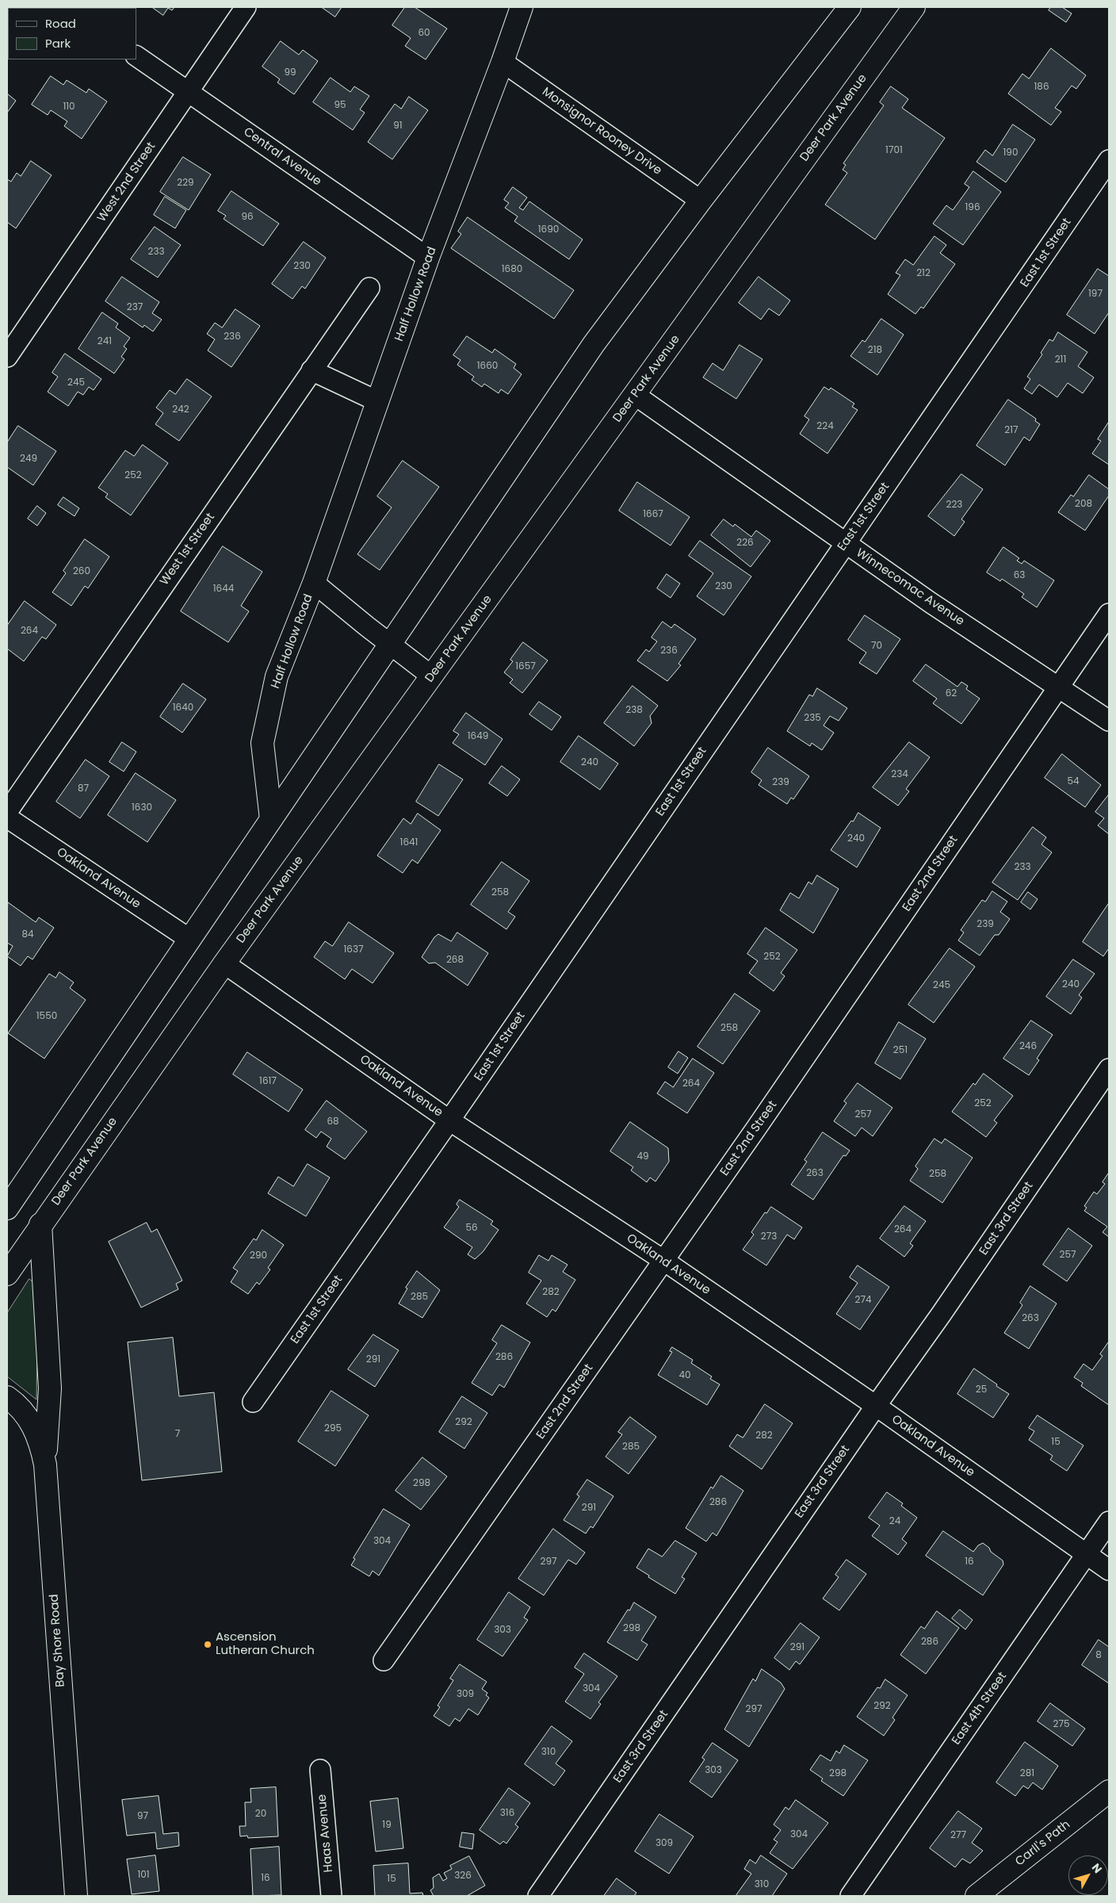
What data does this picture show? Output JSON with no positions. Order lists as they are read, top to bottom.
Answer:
{
  "streets": {
    "main road": [
      "Deer Park Avenue",
      "Half Hollow Road",
      "Bay Shore Road",
      "Carll's Path"
    ],
    "street": [
      "Monsignor Rooney Drive",
      "Central Avenue",
      "West 2nd Street",
      "East 1st Street",
      "West 1st Street",
      "Winnecomac Avenue",
      "East 2nd Street",
      "Oakland Avenue",
      "East 3rd Street",
      "East 4th Street",
      "Haas Avenue"
    ]
  },
  "crossings": [
    ["Deer Park Avenue", "Half Hollow Road"],
    ["Deer Park Avenue", "Winnecomac Avenue"],
    ["Deer Park Avenue", "Oakland Avenue"],
    ["Monsignor Rooney Drive", "Half Hollow Road"],
    ["Central Avenue", "West 2nd Street"],
    ["Central Avenue", "Half Hollow Road"],
    ["East 1st Street", "Winnecomac Avenue"],
    ["East 1st Street", "Oakland Avenue"],
    ["Winnecomac Avenue", "East 2nd Street"],
    ["East 2nd Street", "Oakland Avenue"],
    ["Oakland Avenue", "East 3rd Street"],
    ["Oakland Avenue", "East 4th Street"]
  ],
  "places": ["Ascension Lutheran Church"],
  "house_numbers": [
    "60",
    "99",
    "186",
    "95",
    "110",
    "91",
    "1701",
    "190",
    "229",
    "196",
    "96",
    "1690",
    "233",
    "230",
    "1680",
    "212",
    "197",
    "237",
    "236",
    "241",
    "218",
    "211",
    "1660",
    "245",
    "242",
    "224",
    "217",
    "249",
    "252",
    "208",
    "223",
    "1667",
    "226",
    "260",
    "63",
    "230",
    "1644",
    "264",
    "70",
    "236",
    "1657",
    "62",
    "1640",
    "238",
    "235",
    "1649",
    "240",
    "234",
    "54",
    "239",
    "87",
    "1630",
    "240",
    "1641",
    "233",
    "258",
    "239",
    "84",
    "1637",
    "252",
    "268",
    "240",
    "245",
    "1550",
    "258",
    "246",
    "251",
    "1617",
    "264",
    "252",
    "257",
    "68",
    "49",
    "263",
    "258",
    "56",
    "264",
    "273",
    "257",
    "290",
    "282",
    "285",
    "274",
    "263",
    "286",
    "291",
    "40",
    "25",
    "292",
    "295",
    "7",
    "282",
    "15",
    "285",
    "298",
    "286",
    "291",
    "24",
    "304",
    "297",
    "16",
    "298",
    "303",
    "286",
    "291",
    "8",
    "304",
    "309",
    "292",
    "297",
    "275",
    "310",
    "303",
    "298",
    "281",
    "316",
    "20",
    "97",
    "19",
    "304",
    "277",
    "309",
    "101",
    "326",
    "16",
    "15",
    "310"
  ],
  "legend": ["Road", "Park"],
  "north": "top right"
}
